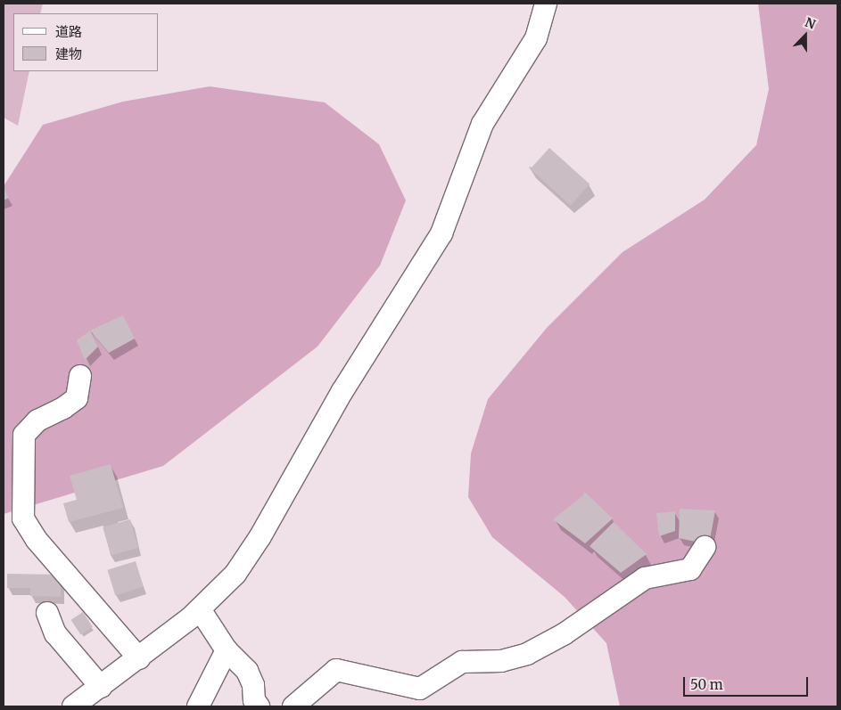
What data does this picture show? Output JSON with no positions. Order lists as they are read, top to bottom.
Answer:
{
  "legend": ["道路", "建物"],
  "scale_bar": "50 m",
  "north": "top"
}
